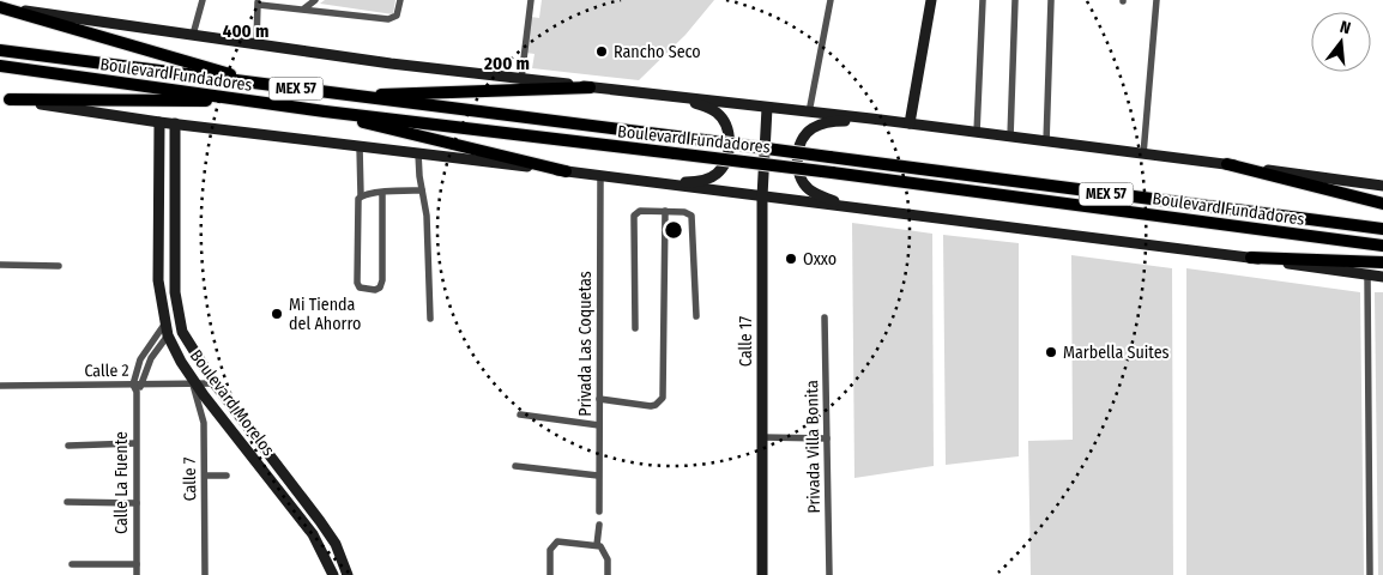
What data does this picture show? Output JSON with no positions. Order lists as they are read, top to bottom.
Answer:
{
  "streets": {
    "highway": ["Boulevard Fundadores", "MEX 57"],
    "main road": ["Calle 17", "Boulevard Morelos"],
    "street": [
      "Privada Las Coquetas",
      "Calle 2",
      "Privada Villa Bonita",
      "Calle 7",
      "Calle La Fuente"
    ]
  },
  "crossings": [
    ["Calle 2", "Boulevard Morelos"],
    ["Calle 2", "Calle 7"],
    ["Calle 2", "Calle La Fuente"],
    ["Boulevard Morelos", "Calle 7"],
    ["Boulevard Morelos", "Calle La Fuente"]
  ],
  "places": [
    "Rancho Seco",
    "Oxxo",
    "Mi Tienda del Ahorro",
    "Marbella Suites"
  ],
  "north": "top",
  "rings": ["400 m", "200 m"]
}
